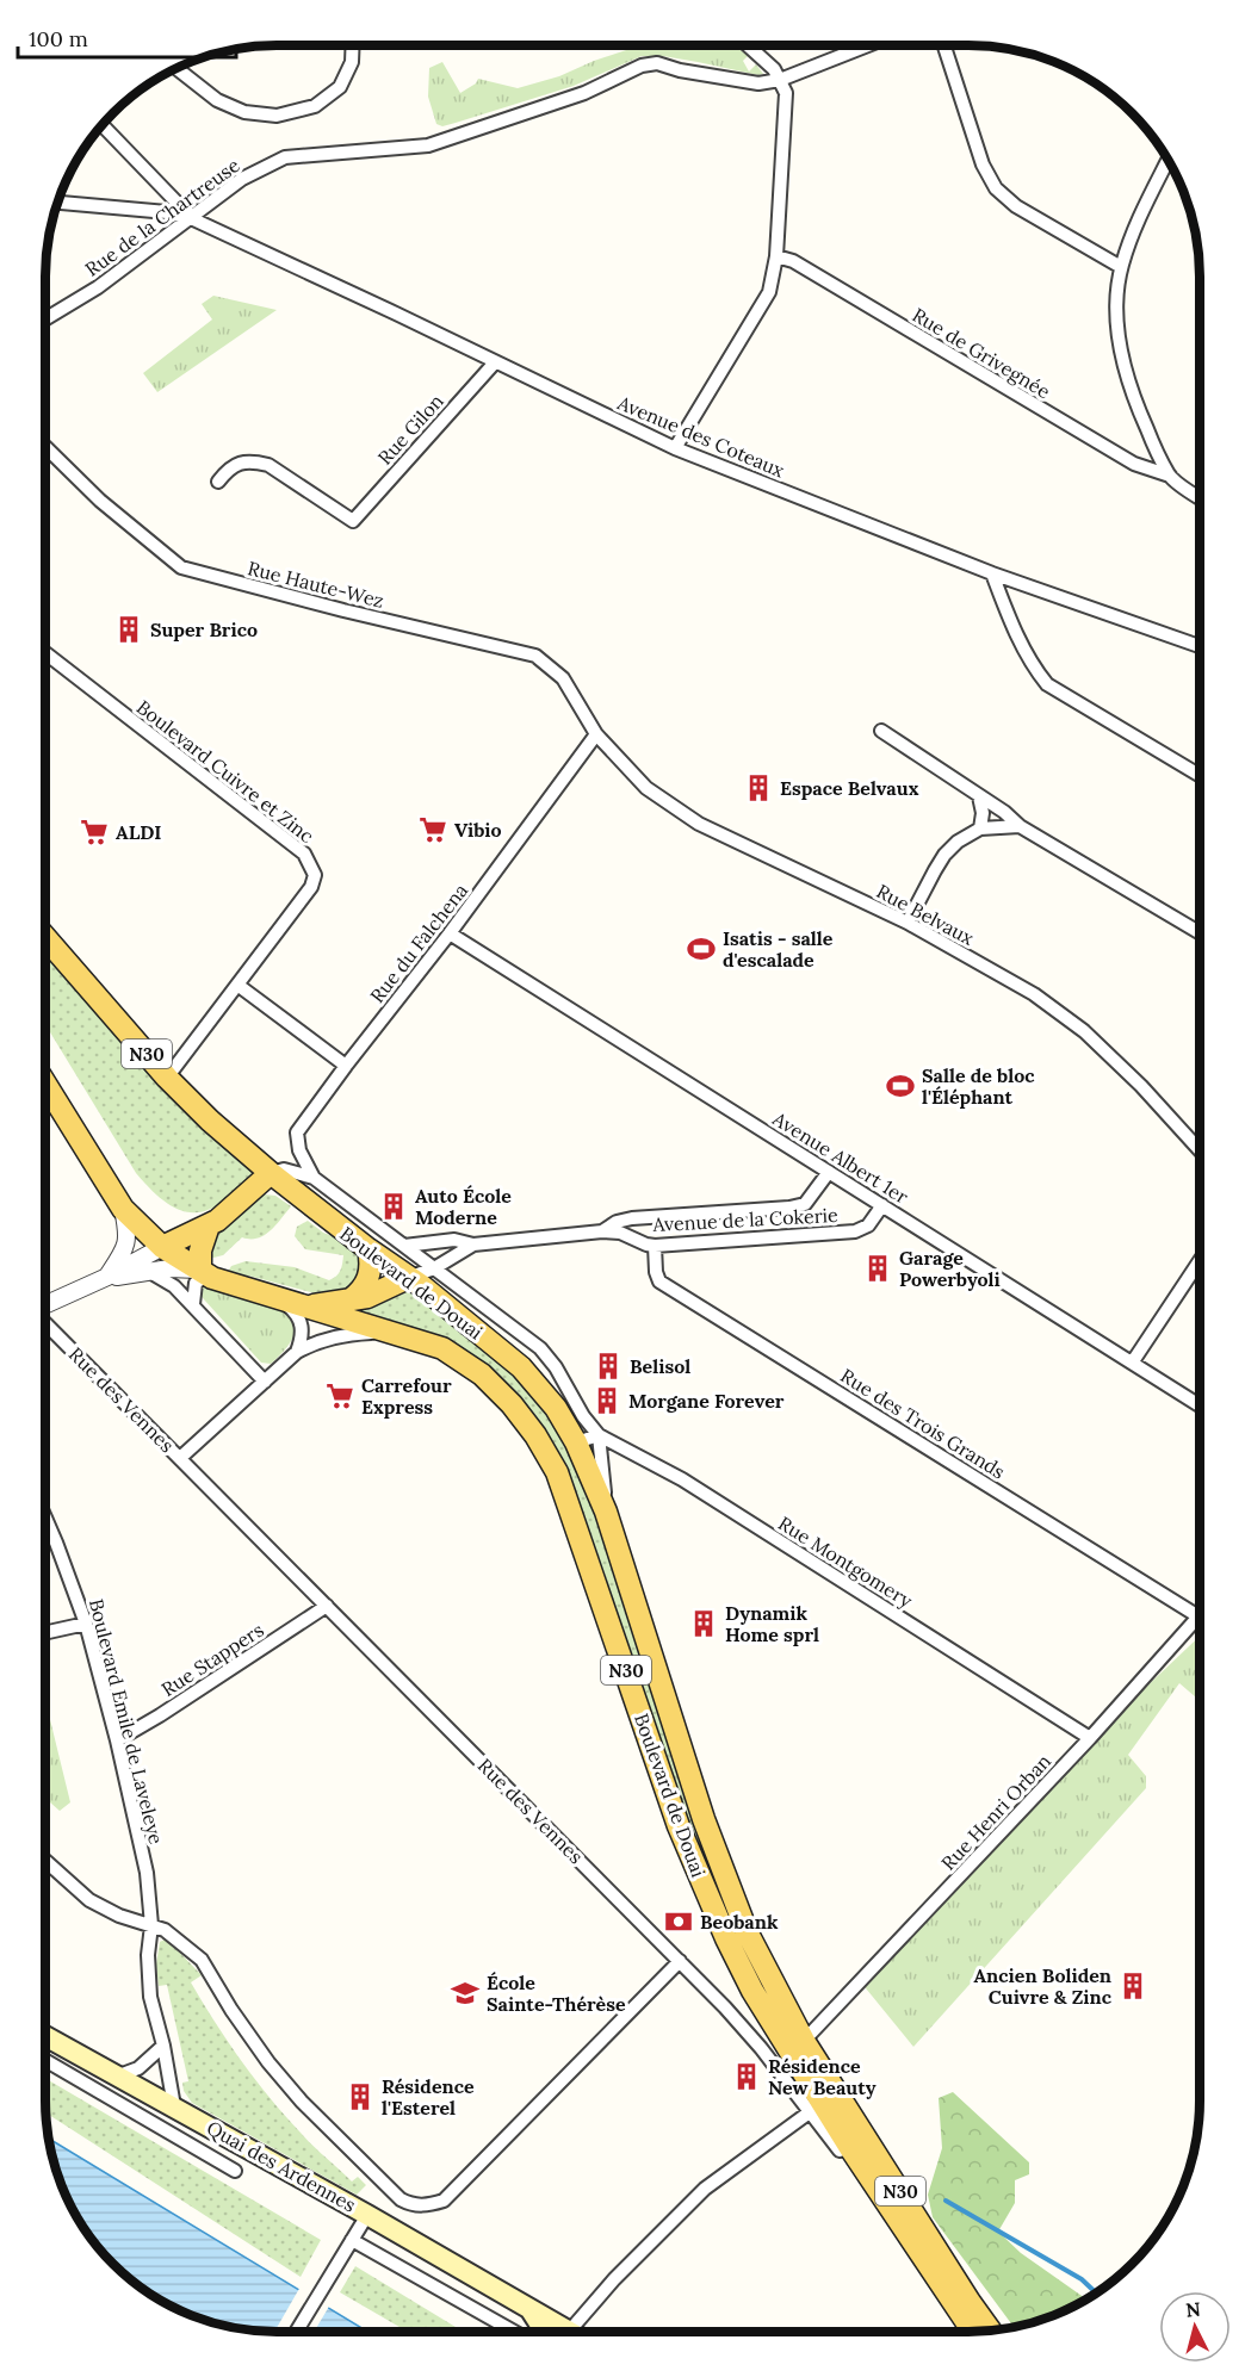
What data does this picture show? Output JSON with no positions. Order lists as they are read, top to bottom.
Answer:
{
  "streets": {
    "main road": [
      "N30",
      "Boulevard de Douai",
      "Rue des Vennes",
      "Quai des Ardennes"
    ],
    "street": [
      "Rue de la Chartreuse",
      "Rue de Grivegnée",
      "Rue Gilon",
      "Avenue des Coteaux",
      "Rue Haute-Wez",
      "Boulevard Cuivre et Zinc",
      "Rue Belvaux",
      "Rue du Falchena",
      "Avenue Albert 1er",
      "Avenue de la Cokerie",
      "Rue des Trois Grands",
      "Rue Montgomery",
      "Rue Stappers",
      "Boulevard Emile de Laveleye",
      "Rue Henri Orban"
    ]
  },
  "crossings": [
    ["Rue de la Chartreuse", "Avenue des Coteaux"],
    ["Rue Gilon", "Avenue des Coteaux"],
    ["Rue Haute-Wez", "Rue Belvaux"],
    ["Rue Haute-Wez", "Rue du Falchena"],
    ["Boulevard Cuivre et Zinc", "N30"],
    ["Rue Belvaux", "Rue du Falchena"],
    ["Rue du Falchena", "Avenue Albert 1er"],
    ["Rue du Falchena", "Boulevard de Douai"],
    ["N30", "Boulevard de Douai"],
    ["N30", "Rue Henri Orban"],
    ["Avenue Albert 1er", "Avenue de la Cokerie"],
    ["Avenue de la Cokerie", "Boulevard de Douai"],
    ["Avenue de la Cokerie", "Rue des Trois Grands"],
    ["Boulevard de Douai", "Rue des Vennes"],
    ["Boulevard de Douai", "Rue Montgomery"],
    ["Boulevard de Douai", "Rue Henri Orban"],
    ["Rue des Vennes", "Rue Stappers"],
    ["Rue des Trois Grands", "Rue Henri Orban"],
    ["Rue Montgomery", "Rue Henri Orban"],
    ["Rue Stappers", "Boulevard Emile de Laveleye"],
    ["Boulevard Emile de Laveleye", "Quai des Ardennes"]
  ],
  "places": {
    "building": [
      "Super Brico",
      "Espace Belvaux",
      "Auto École Moderne",
      "Garage Powerbyoli",
      "Belisol",
      "Morgane Forever",
      "Dynamik Home sprl",
      "Ancien Boliden Cuivre & Zinc",
      "Résidence New Beauty",
      "Résidence l'Esterel"
    ],
    "supermarket": ["Vibio", "ALDI", "Carrefour Express"],
    "sports": ["Isatis - salle d'escalade", "Salle de bloc l'Éléphant"],
    "bank": ["Beobank"],
    "school or university": ["École Sainte-Thérèse"]
  },
  "scale_bar": "100 m",
  "north": "top"
}
